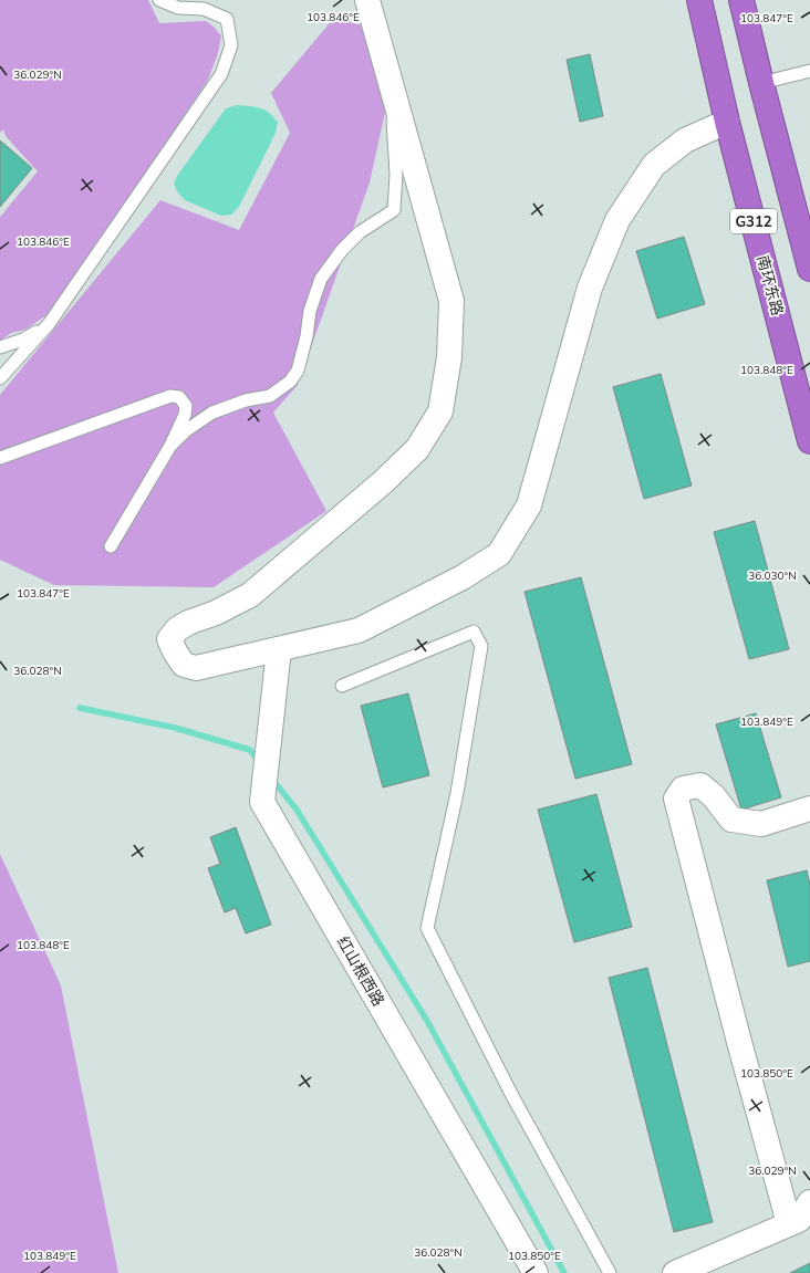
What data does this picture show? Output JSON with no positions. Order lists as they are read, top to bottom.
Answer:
{
  "streets": {
    "highway": ["G312", "南环东路"],
    "street": ["红山根西路"]
  },
  "coordinates": [
    "103.846°E",
    "103.847°E",
    "36.029°N",
    "103.848°E",
    "36.030°N",
    "36.028°N",
    "103.849°E",
    "103.850°E"
  ]
}
